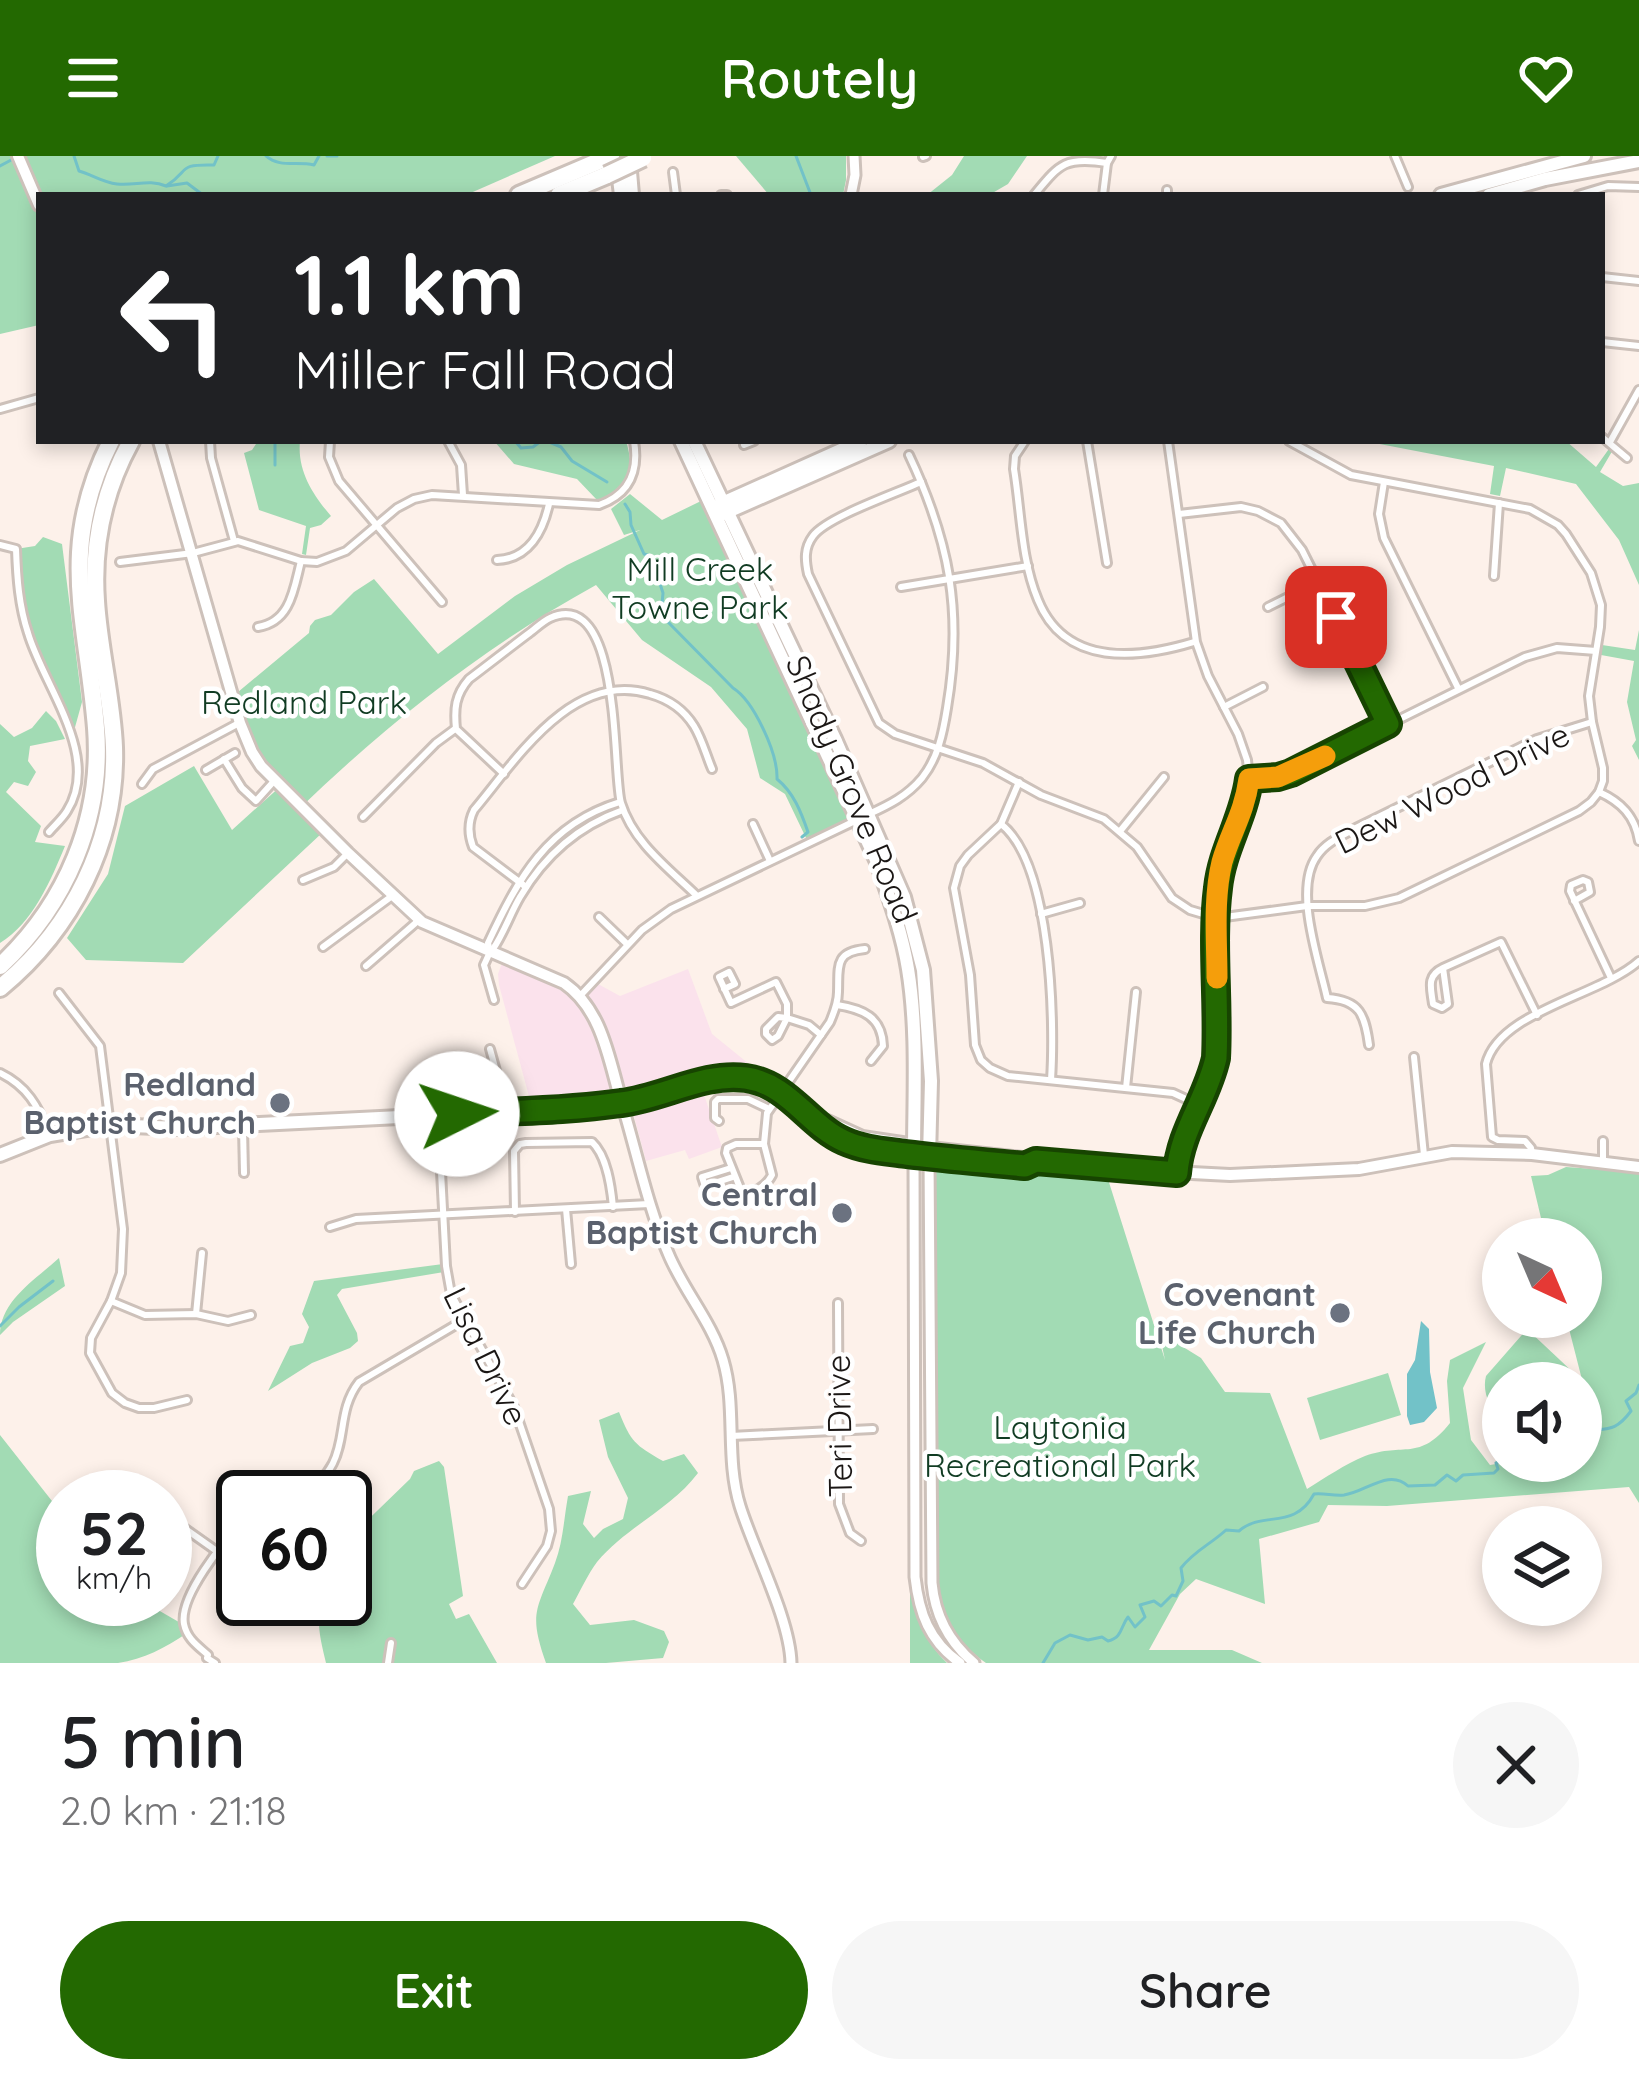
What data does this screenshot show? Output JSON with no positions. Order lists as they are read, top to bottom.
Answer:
{
  "streets": {
    "main road": ["Shady Grove Road"],
    "street": ["Dew Wood Drive", "Lisa Drive", "Teri Drive"]
  },
  "parks": ["Mill Creek Towne Park", "Redland Park", "Laytonia Recreational Park"],
  "places": ["Redland Baptist Church", "Central Baptist Church", "Covenant Life Church"],
  "north": "bottom right",
  "page": {
    "header": "Routely",
    "turn": ["1.1 km", "Miller Fall Road"],
    "speed": "52 km/h",
    "limit": "60",
    "heading": ["5 min", "2.0 km · 21:18"],
    "buttons": ["Exit", "Share"]
  }
}
